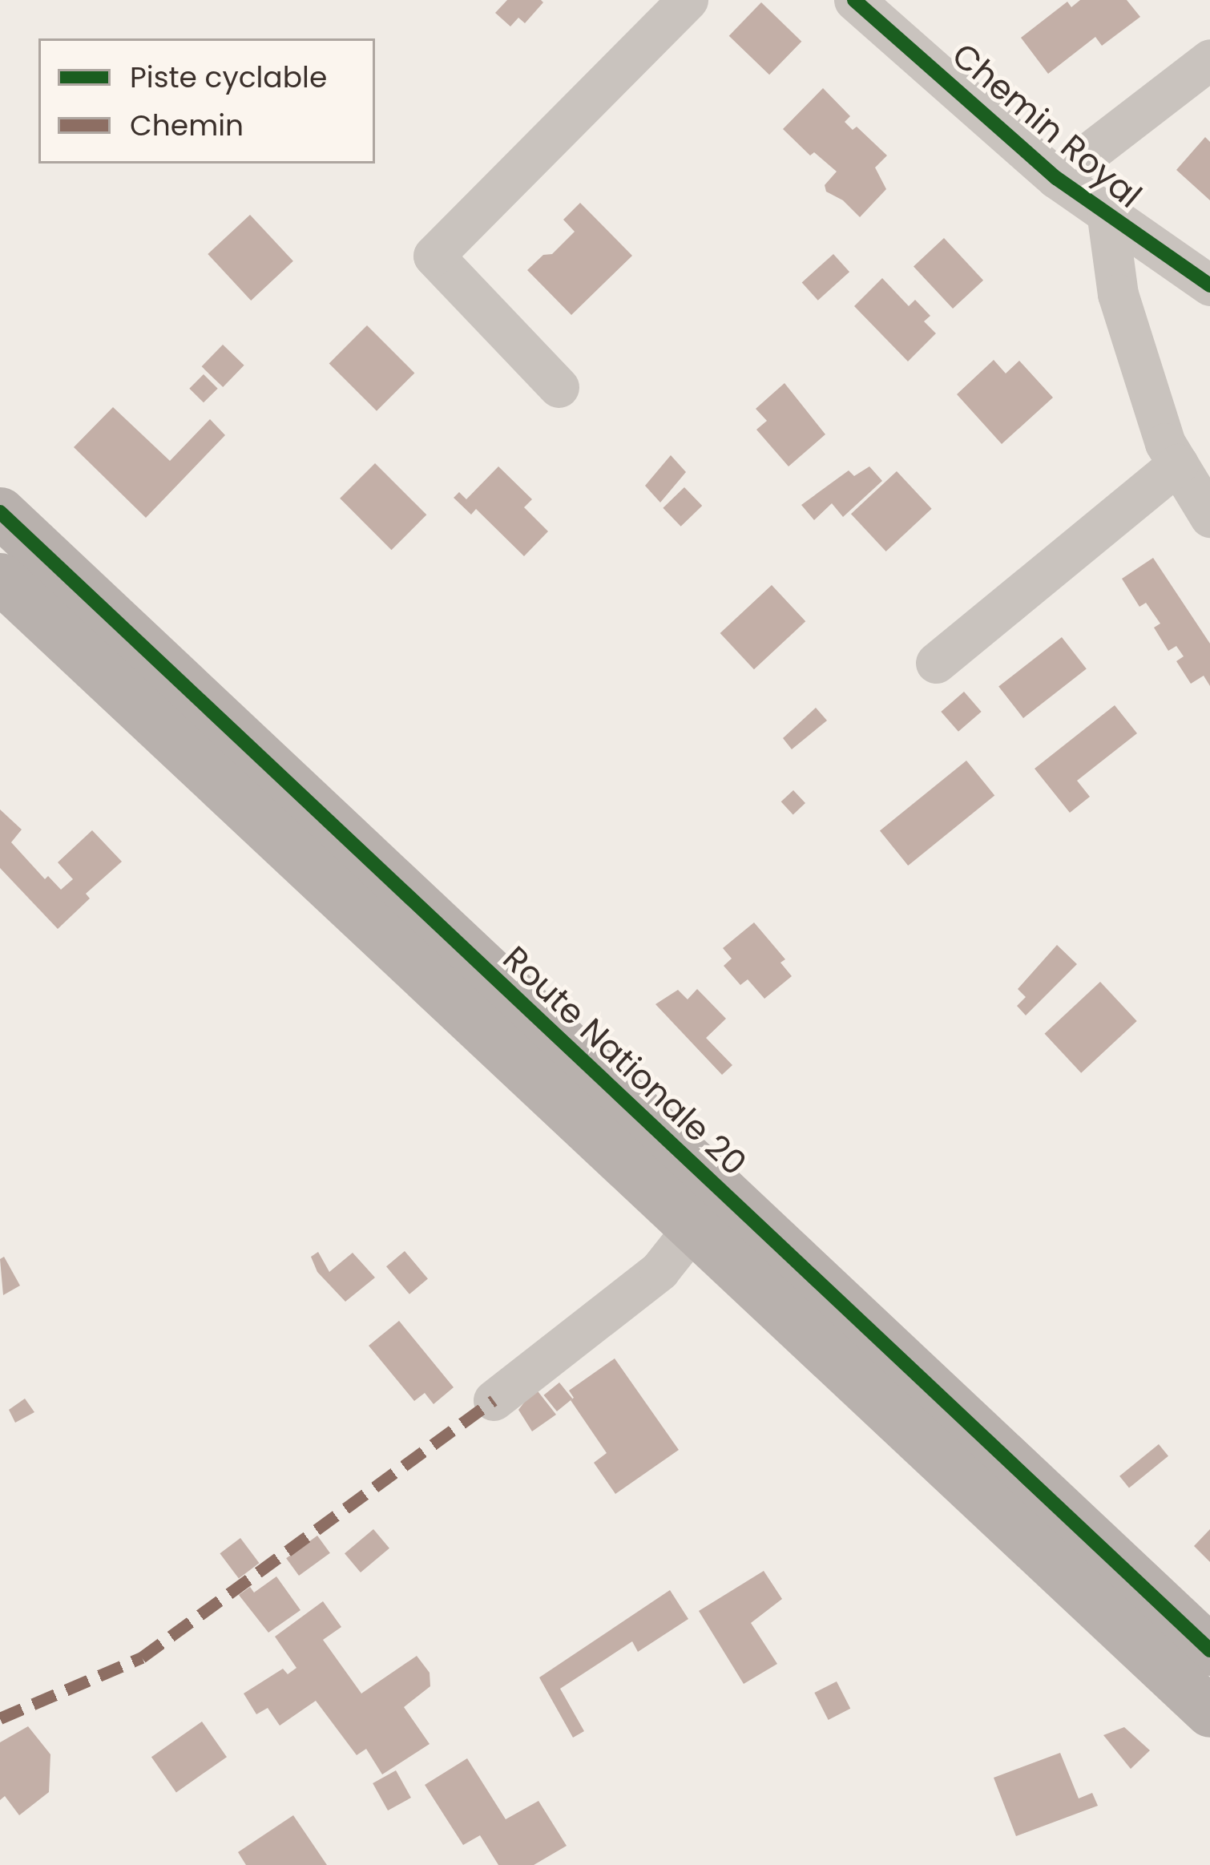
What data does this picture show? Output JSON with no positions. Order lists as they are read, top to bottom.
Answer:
{
  "streets": {
    "main road": ["Route Nationale 20"],
    "street": ["Chemin Royal"]
  },
  "legend": ["Piste cyclable", "Chemin"]
}
